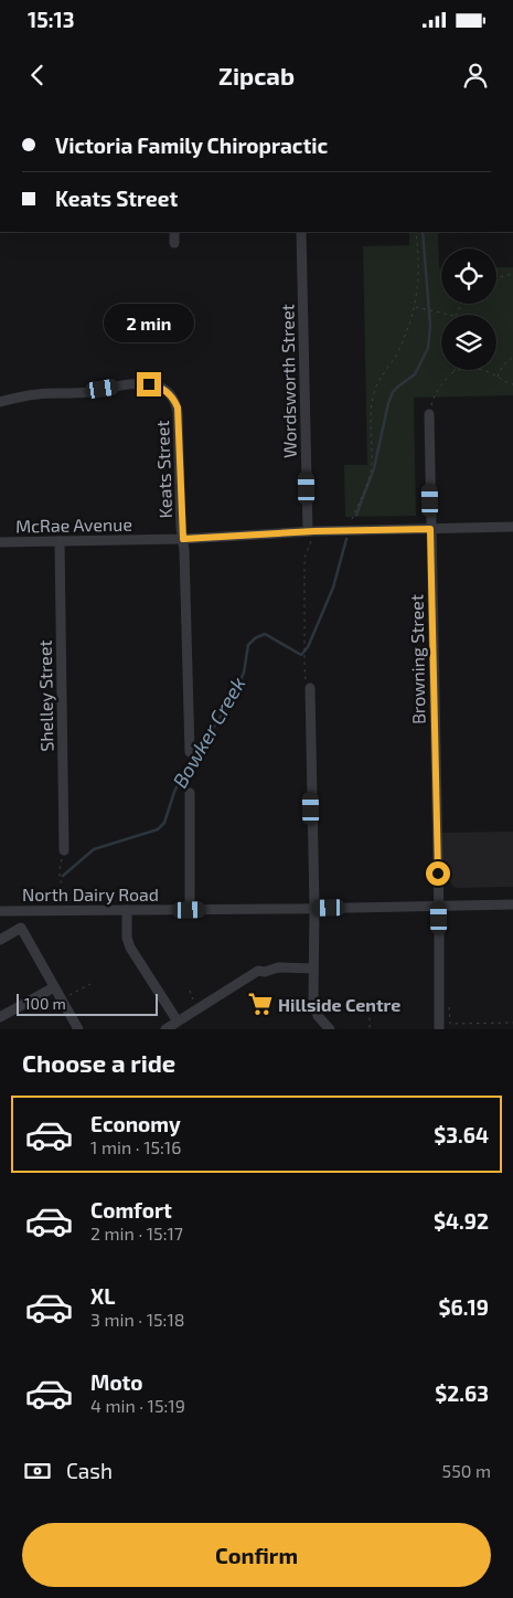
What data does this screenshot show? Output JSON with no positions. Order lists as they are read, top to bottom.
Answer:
{
  "streets": {
    "street": [
      "Wordsworth Street",
      "Keats Street",
      "McRae Avenue",
      "Browning Street",
      "Shelley Street",
      "North Dairy Road"
    ]
  },
  "crossings": [
    ["Wordsworth Street", "McRae Avenue"],
    ["Keats Street", "McRae Avenue"],
    ["McRae Avenue", "Browning Street"],
    ["McRae Avenue", "Shelley Street"],
    ["Browning Street", "North Dairy Road"]
  ],
  "water": ["Bowker Creek"],
  "places": {
    "supermarket": ["Hillside Centre"]
  },
  "scale_bar": "100 m",
  "page": {
    "status": "15:13",
    "header": "Zipcab",
    "banner": ["Victoria Family Chiropractic", "Keats Street"],
    "bubble": "2 min",
    "scale": "100 m",
    "heading": "Choose a ride",
    "list": [
      {
        "name": "Economy",
        "note": "1 min · 15:16",
        "value": "$3.64"
      },
      {
        "name": "Comfort",
        "note": "2 min · 15:17",
        "value": "$4.92"
      },
      {
        "name": "XL",
        "note": "3 min · 15:18",
        "value": "$6.19"
      },
      {
        "name": "Moto",
        "note": "4 min · 15:19",
        "value": "$2.63"
      }
    ],
    "pay": ["Cash", "550 m"],
    "buttons": "Confirm"
  }
}
